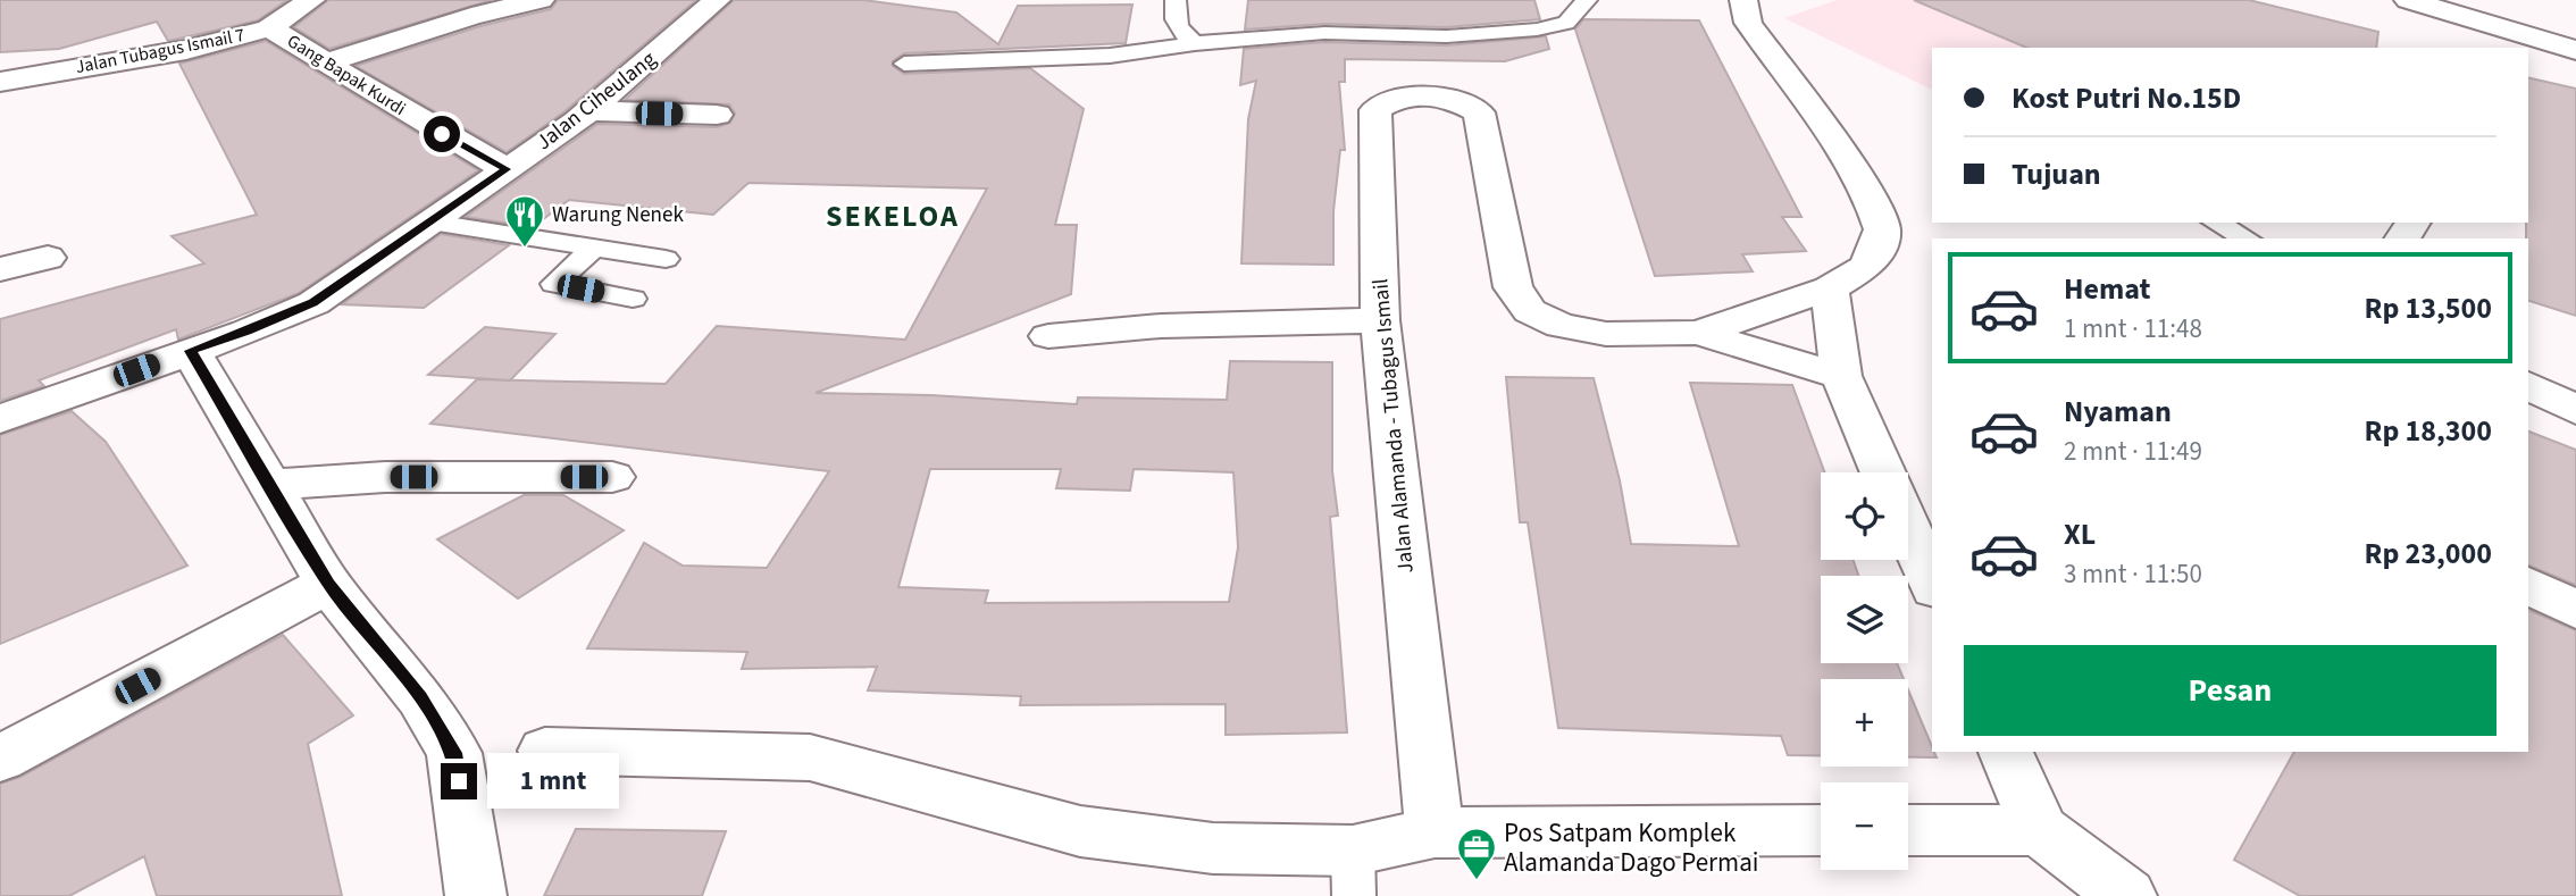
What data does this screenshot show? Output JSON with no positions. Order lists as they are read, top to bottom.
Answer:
{
  "streets": {
    "street": [
      "Jalan Tubagus Ismail 7",
      "Gang Bapak Kurdi",
      "Jalan Ciheulang",
      "Jalan Alamanda - Tubagus Ismail"
    ]
  },
  "crossings": [
    ["Jalan Tubagus Ismail 7", "Gang Bapak Kurdi"],
    ["Gang Bapak Kurdi", "Jalan Ciheulang"]
  ],
  "districts": ["SEKELOA"],
  "places": {
    "restaurant": ["Warung Nenek"],
    "office": ["Pos Satpam Komplek Alamanda Dago Permai"]
  },
  "page": {
    "banner": ["Kost Putri No.15D", "Tujuan"],
    "list": [
      {
        "name": "Hemat",
        "note": "1 mnt · 11:48",
        "value": "Rp 13,500"
      },
      {
        "name": "Nyaman",
        "note": "2 mnt · 11:49",
        "value": "Rp 18,300"
      },
      {
        "name": "XL",
        "note": "3 mnt · 11:50",
        "value": "Rp 23,000"
      }
    ],
    "map_buttons": ["+", "−"],
    "buttons": "Pesan",
    "bubble": "1 mnt"
  }
}
